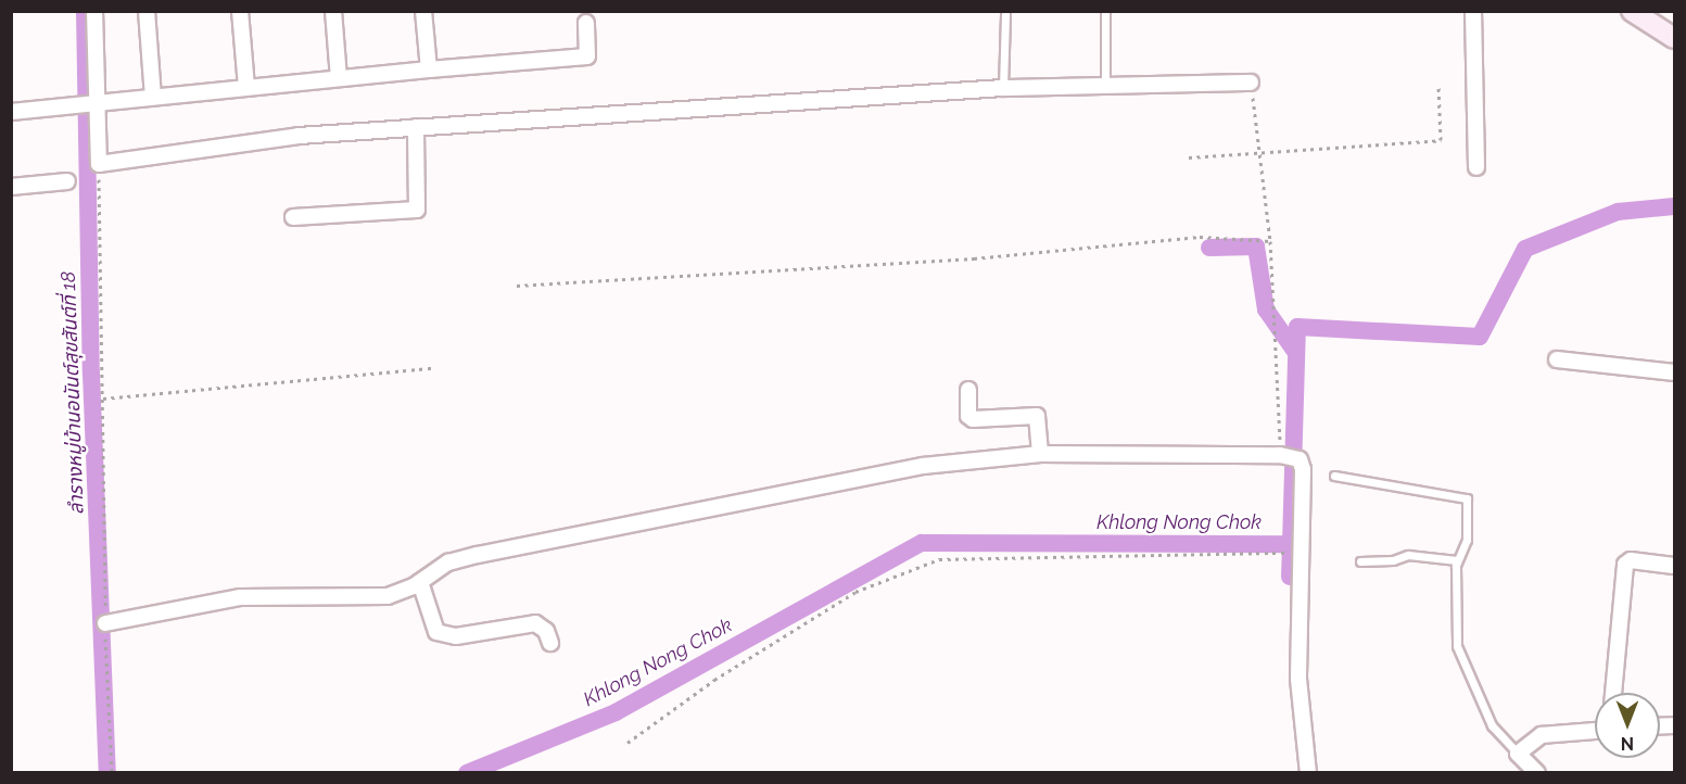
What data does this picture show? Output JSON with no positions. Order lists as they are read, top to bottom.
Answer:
{
  "water": ["ลำรางหมู่บ้านอนันต์สุขสันต์ที่ 18", "Khlong Nong Chok"],
  "north": "bottom"
}
